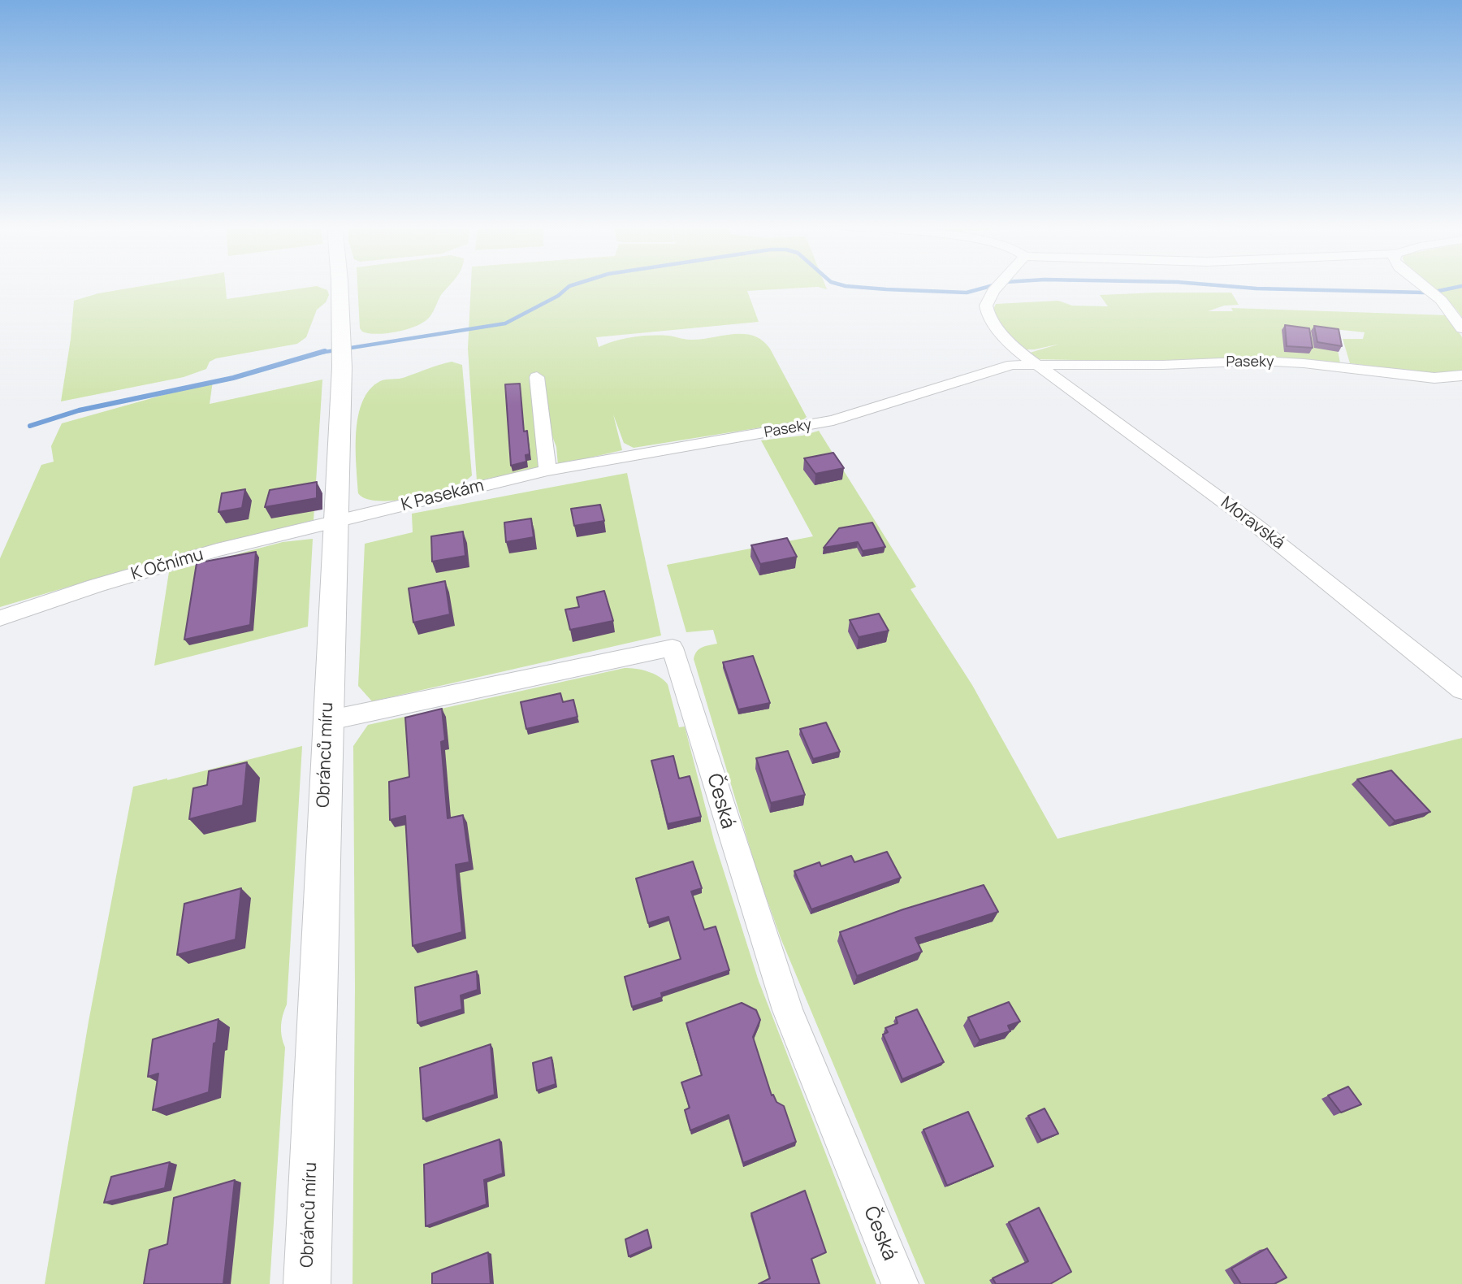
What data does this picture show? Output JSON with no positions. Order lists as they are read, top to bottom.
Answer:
{
  "streets": {
    "main road": ["Obránců míru"],
    "street": [
      "Paseky",
      "K Pasekám",
      "Moravská",
      "K Očnímu",
      "Česká"
    ]
  },
  "crossings": [
    ["Paseky", "K Pasekám"],
    ["Paseky", "Moravská"],
    ["K Pasekám", "K Očnímu"],
    ["K Pasekám", "Obránců míru"],
    ["K Očnímu", "Obránců míru"],
    ["Obránců míru", "Česká"]
  ]
}
